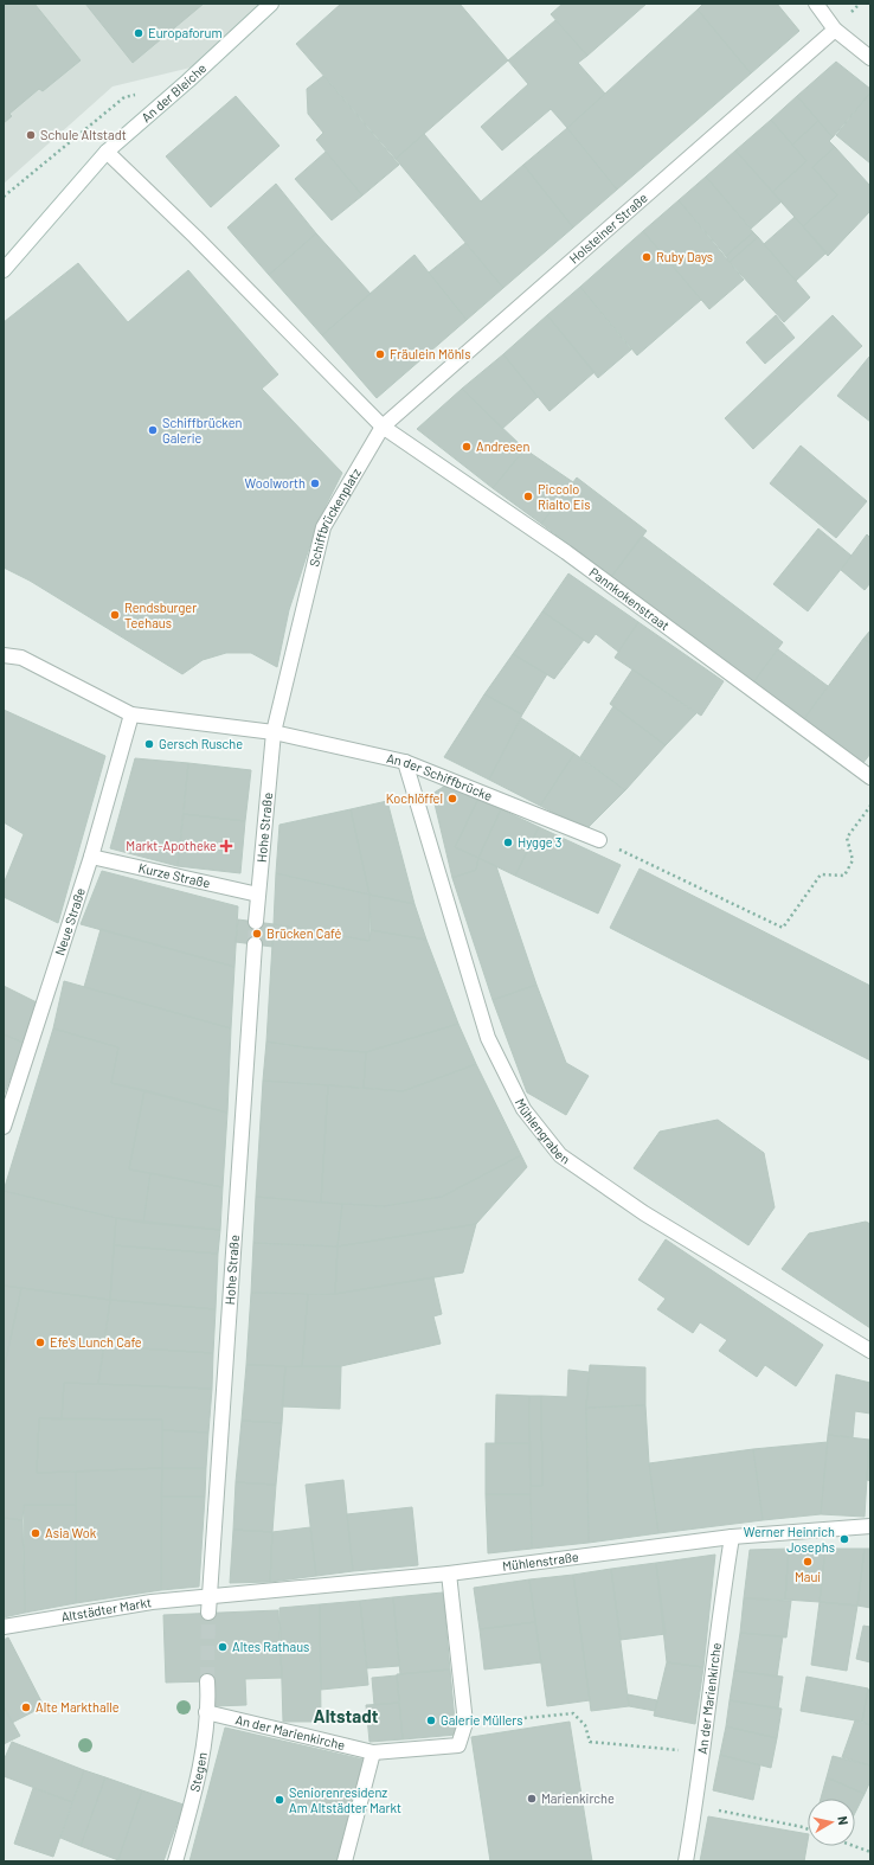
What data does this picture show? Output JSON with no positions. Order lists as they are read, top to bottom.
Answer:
{
  "streets": {
    "street": [
      "An der Bleiche",
      "Holsteiner Straße",
      "Schiffbrückenplatz",
      "Pannkokenstraat",
      "An der Schiffbrücke",
      "Hohe Straße",
      "Kurze Straße",
      "Neue Straße",
      "Mühlengraben",
      "Mühlenstraße",
      "Altstädter Markt",
      "An der Marienkirche",
      "Stegen"
    ]
  },
  "crossings": [
    ["Holsteiner Straße", "Schiffbrückenplatz"],
    ["Holsteiner Straße", "Pannkokenstraat"],
    ["Schiffbrückenplatz", "Pannkokenstraat"],
    ["Schiffbrückenplatz", "An der Schiffbrücke"],
    ["Schiffbrückenplatz", "Hohe Straße"],
    ["An der Schiffbrücke", "Hohe Straße"],
    ["An der Schiffbrücke", "Mühlengraben"],
    ["Hohe Straße", "Kurze Straße"],
    ["Hohe Straße", "Mühlenstraße"],
    ["Hohe Straße", "Altstädter Markt"],
    ["Kurze Straße", "Neue Straße"],
    ["Mühlenstraße", "Altstädter Markt"],
    ["Mühlenstraße", "An der Marienkirche"],
    ["An der Marienkirche", "Stegen"]
  ],
  "districts": ["Altstadt"],
  "places": {
    "other": [
      "Europaforum",
      "Schule Altstadt",
      "Ruby Days",
      "Fräulein Möhls",
      "Schiffbrücken Galerie",
      "Andresen",
      "Woolworth",
      "Piccolo Rialto Eis",
      "Rendsburger Teehaus",
      "Gersch Rusche",
      "Kochlöffel",
      "Hygge 3",
      "Brücken Café",
      "Efe's Lunch Cafe",
      "Asia Wok",
      "Werner Heinrich Josephs",
      "Maui",
      "Altes Rathaus",
      "Alte Markthalle",
      "Galerie Müllers",
      "Marienkirche",
      "Seniorenresidenz Am Altstädter Markt"
    ],
    "health": ["Markt-Apotheke"]
  },
  "north": "right"
}
